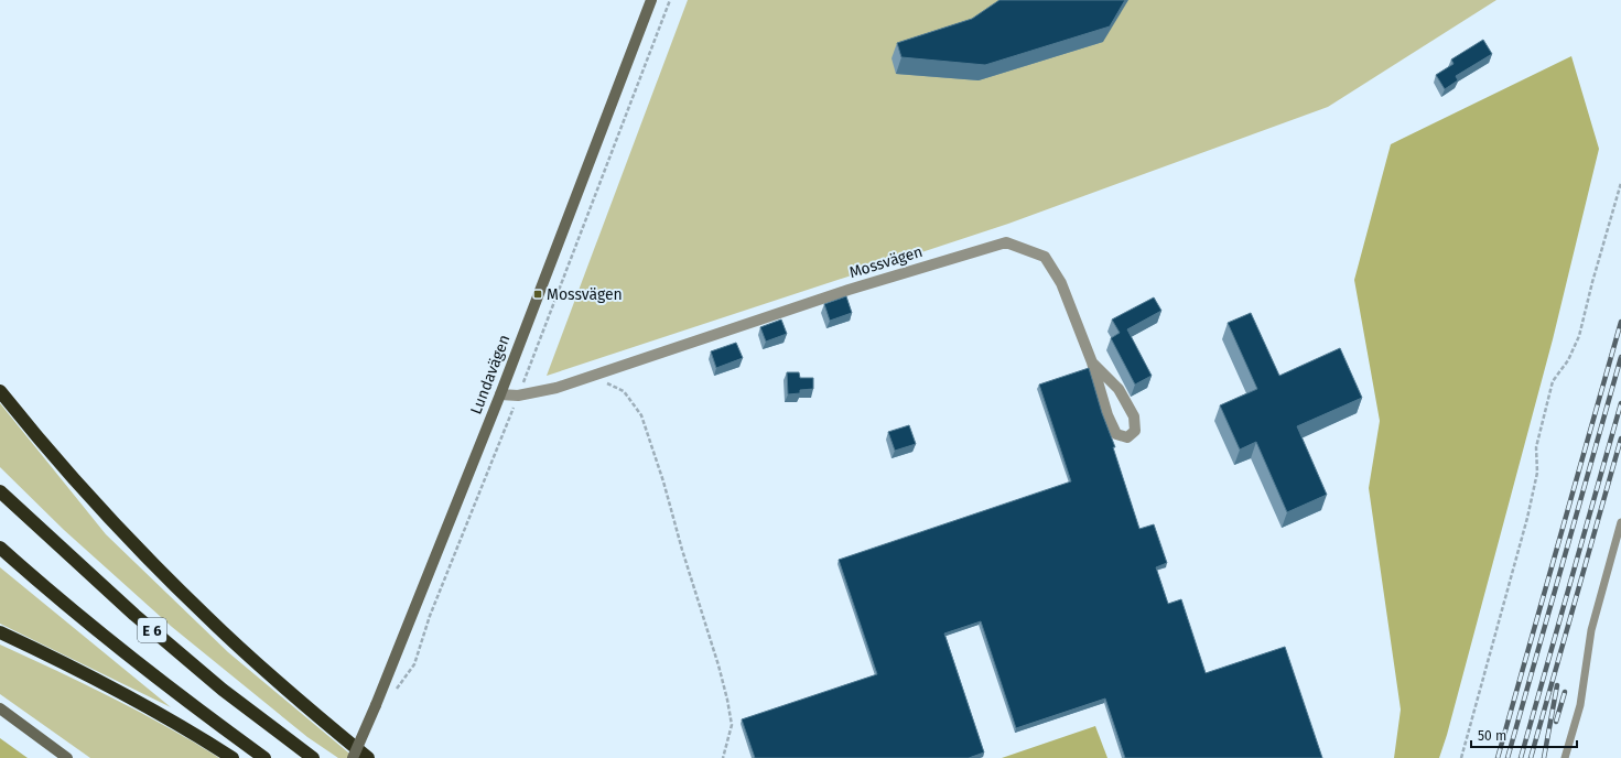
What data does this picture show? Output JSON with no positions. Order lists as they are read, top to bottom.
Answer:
{
  "streets": {
    "highway": ["E 6"],
    "main road": ["Lundavägen"],
    "street": ["Mossvägen"]
  },
  "crossings": [
    ["Mossvägen", "Lundavägen"]
  ],
  "places": {
    "transit": ["Mossvägen"]
  },
  "scale_bar": "50 m"
}
